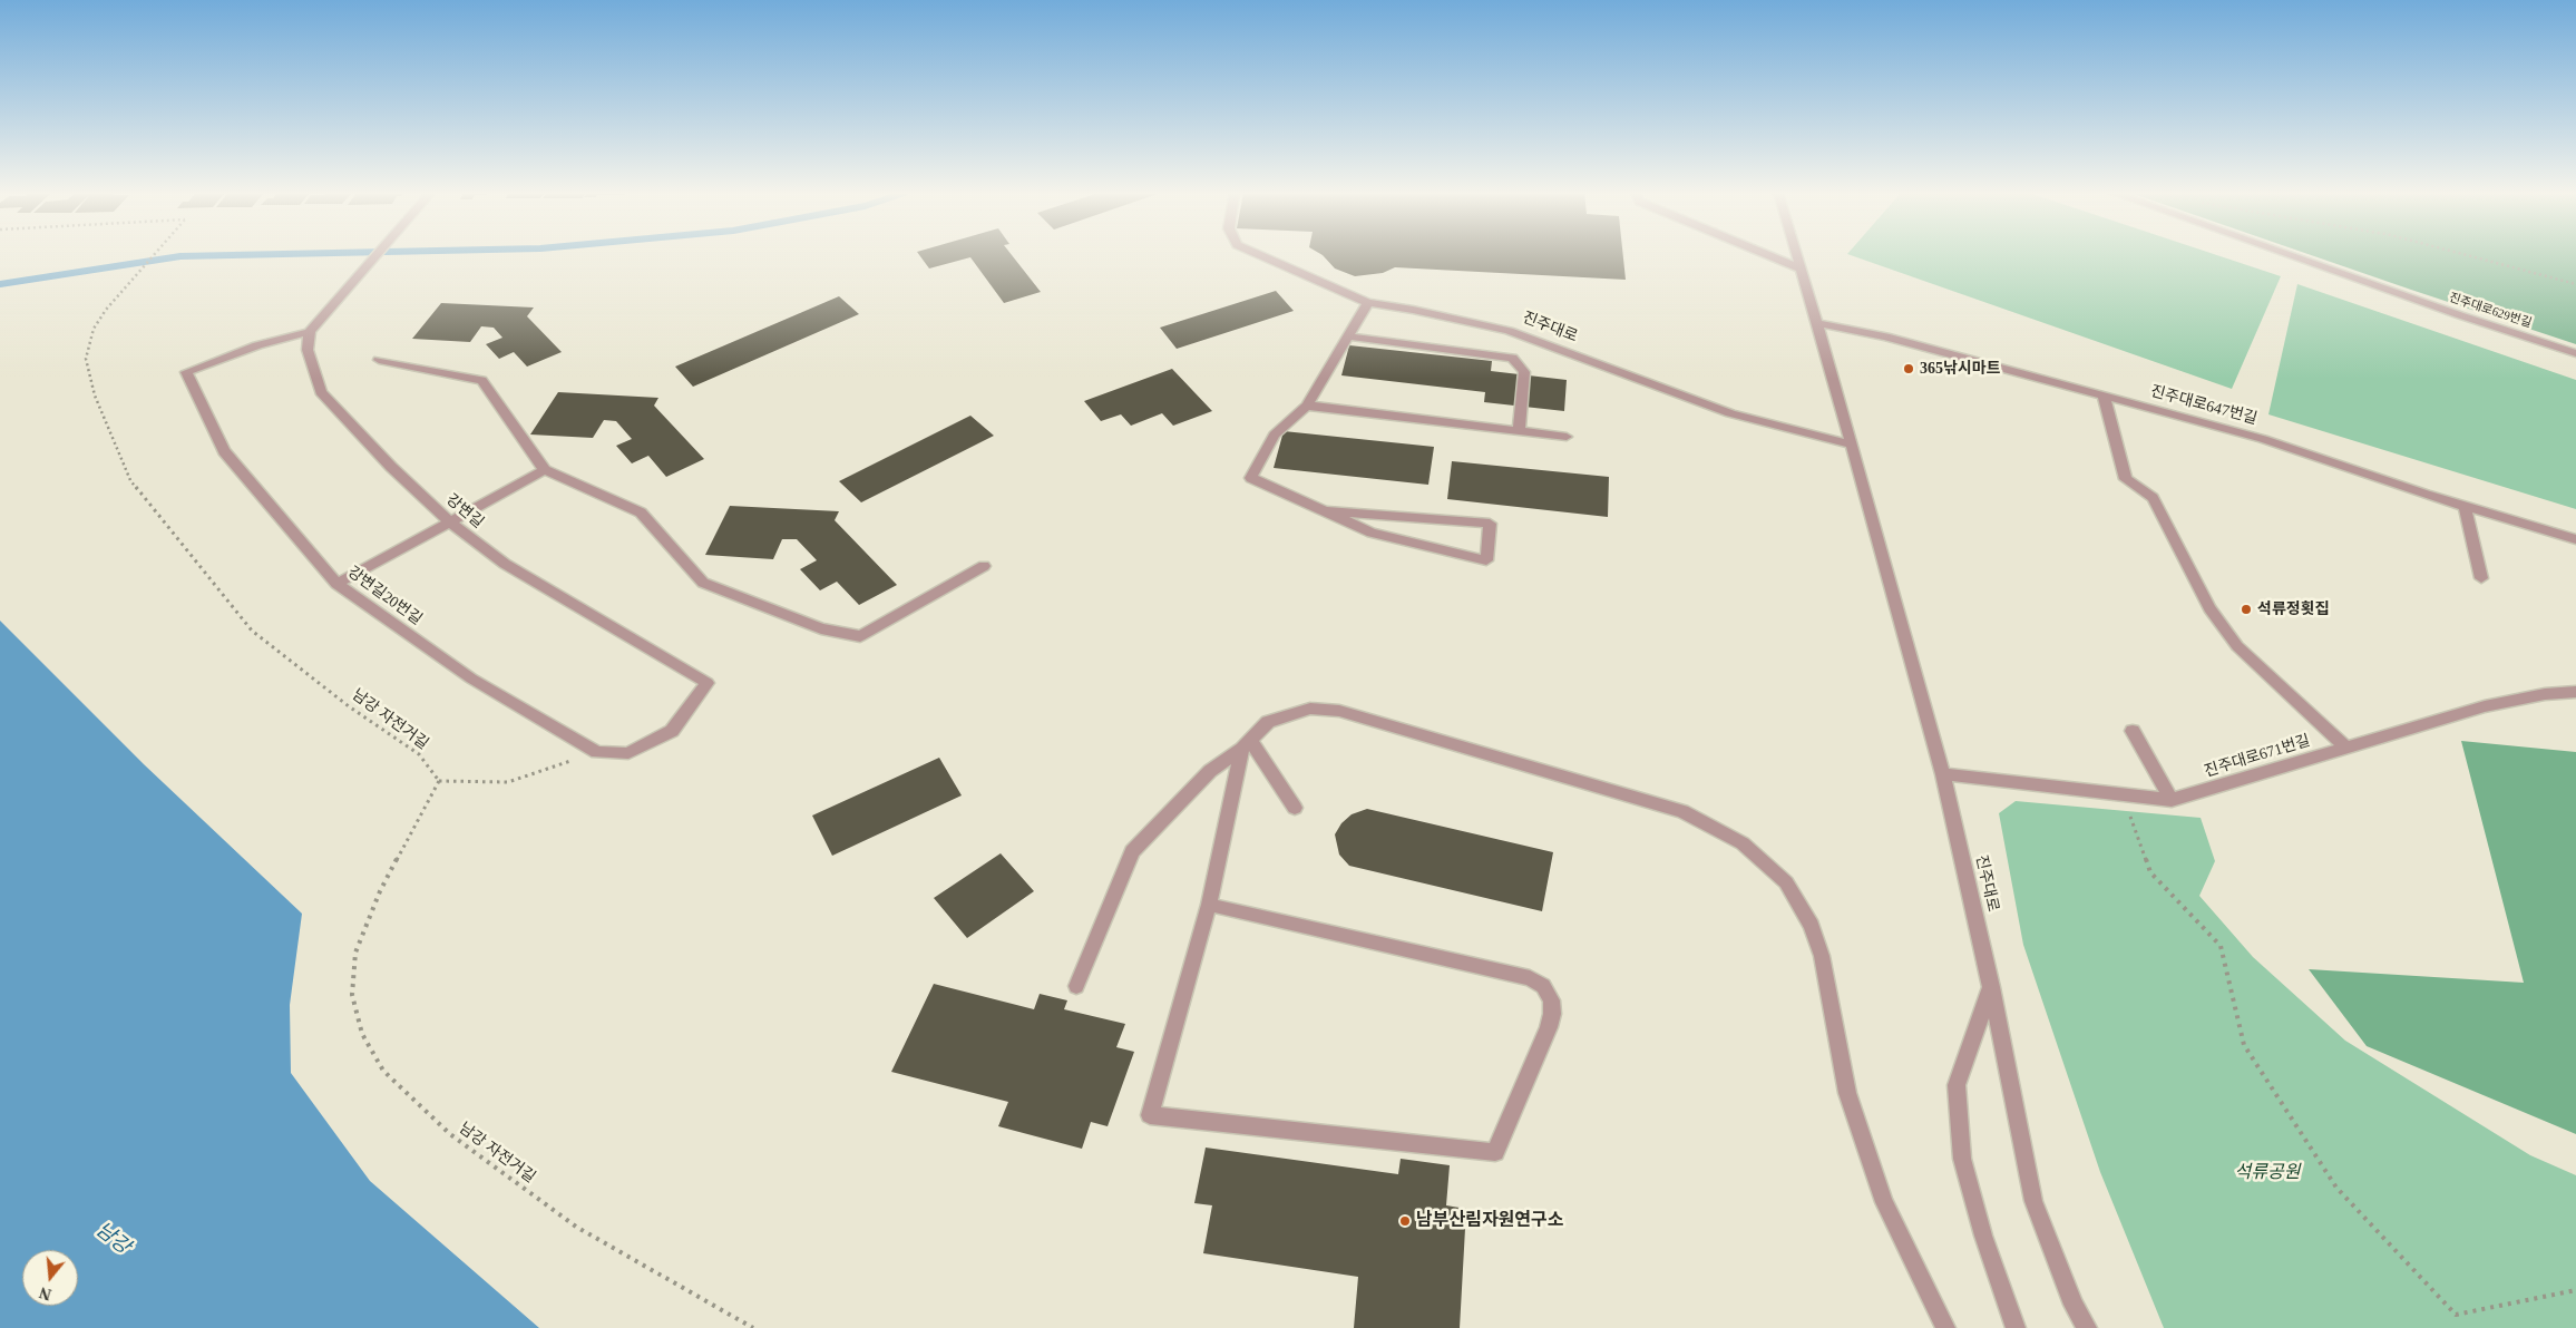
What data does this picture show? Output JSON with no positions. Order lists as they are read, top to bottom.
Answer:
{
  "streets": {
    "street": [
      "진주대로629번길",
      "진주대로",
      "진주대로647번길",
      "강변길",
      "강변길20번길",
      "진주대로671번길"
    ],
    "path": ["남강 자전거길"]
  },
  "crossings": [
    ["진주대로", "진주대로647번길"],
    ["진주대로", "진주대로671번길"],
    ["강변길", "강변길20번길"]
  ],
  "water": ["남강"],
  "parks": ["석류공원"],
  "places": ["365낚시마트", "석류정횟집", "남부산림자원연구소"],
  "north": "bottom"
}
